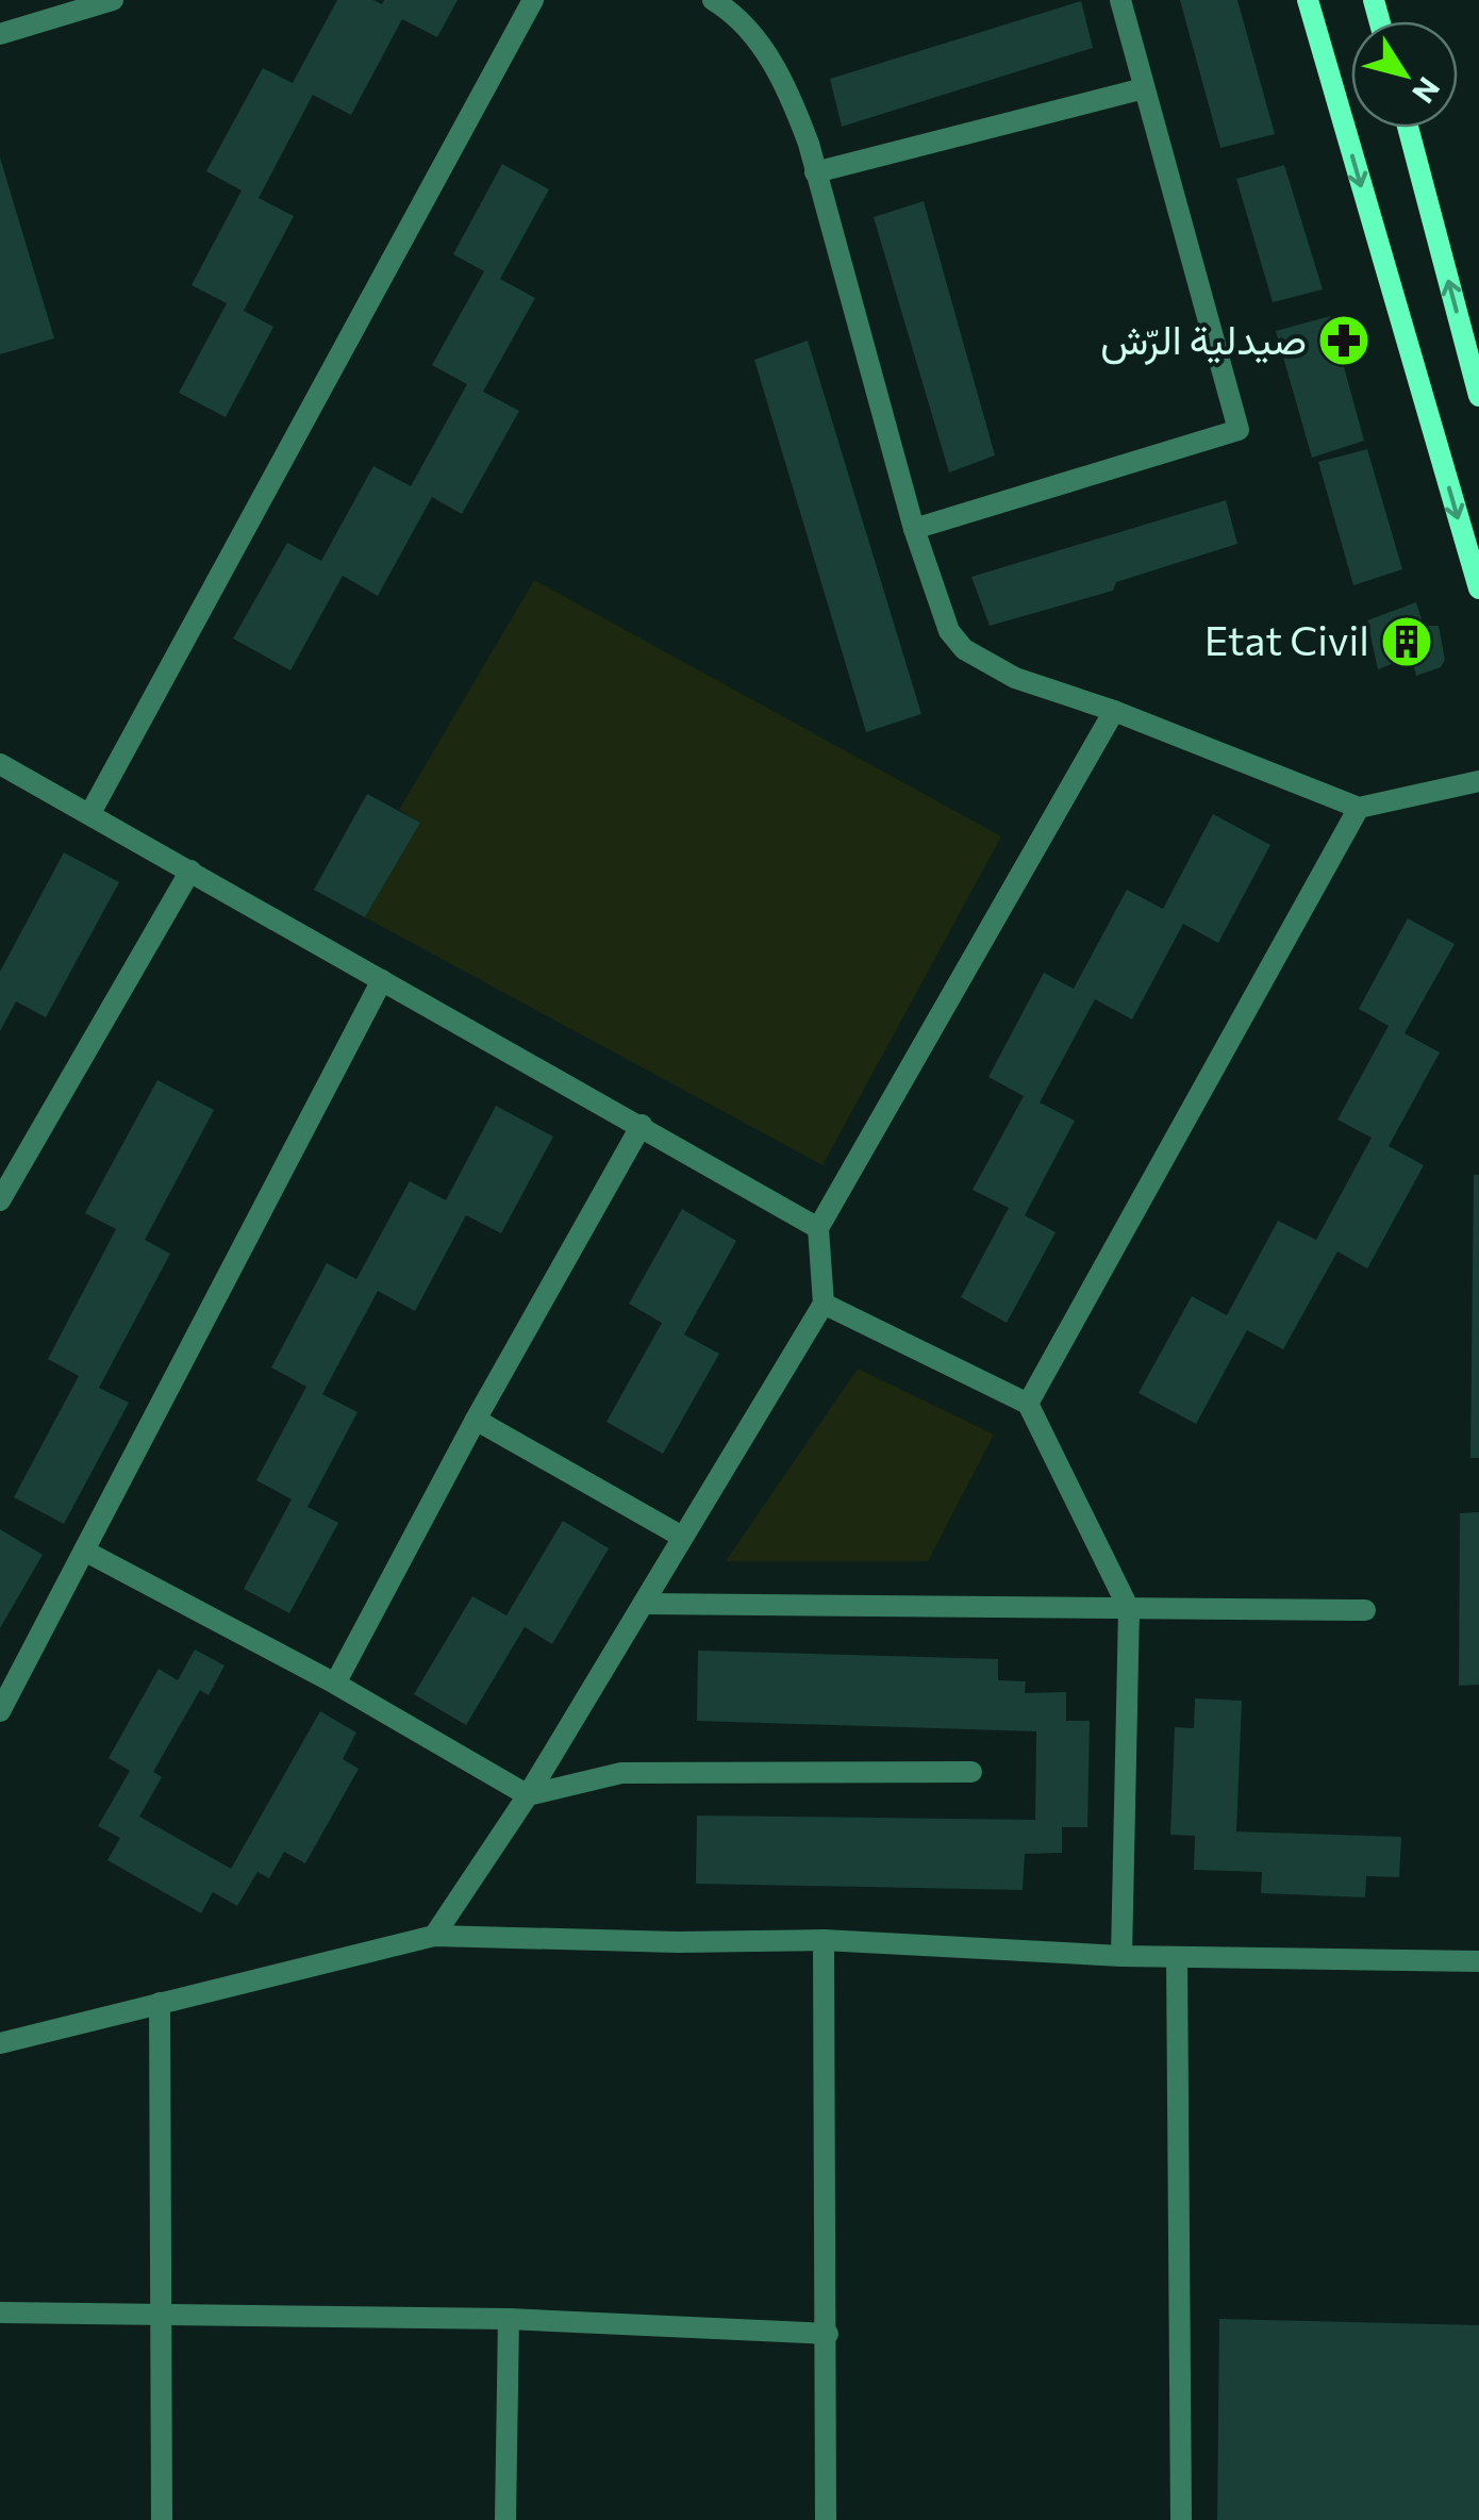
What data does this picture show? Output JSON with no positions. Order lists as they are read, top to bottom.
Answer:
{
  "places": {
    "pharmacy": ["صيدلية الرّش"],
    "building": ["Etat Civil"]
  },
  "north": "bottom right"
}
